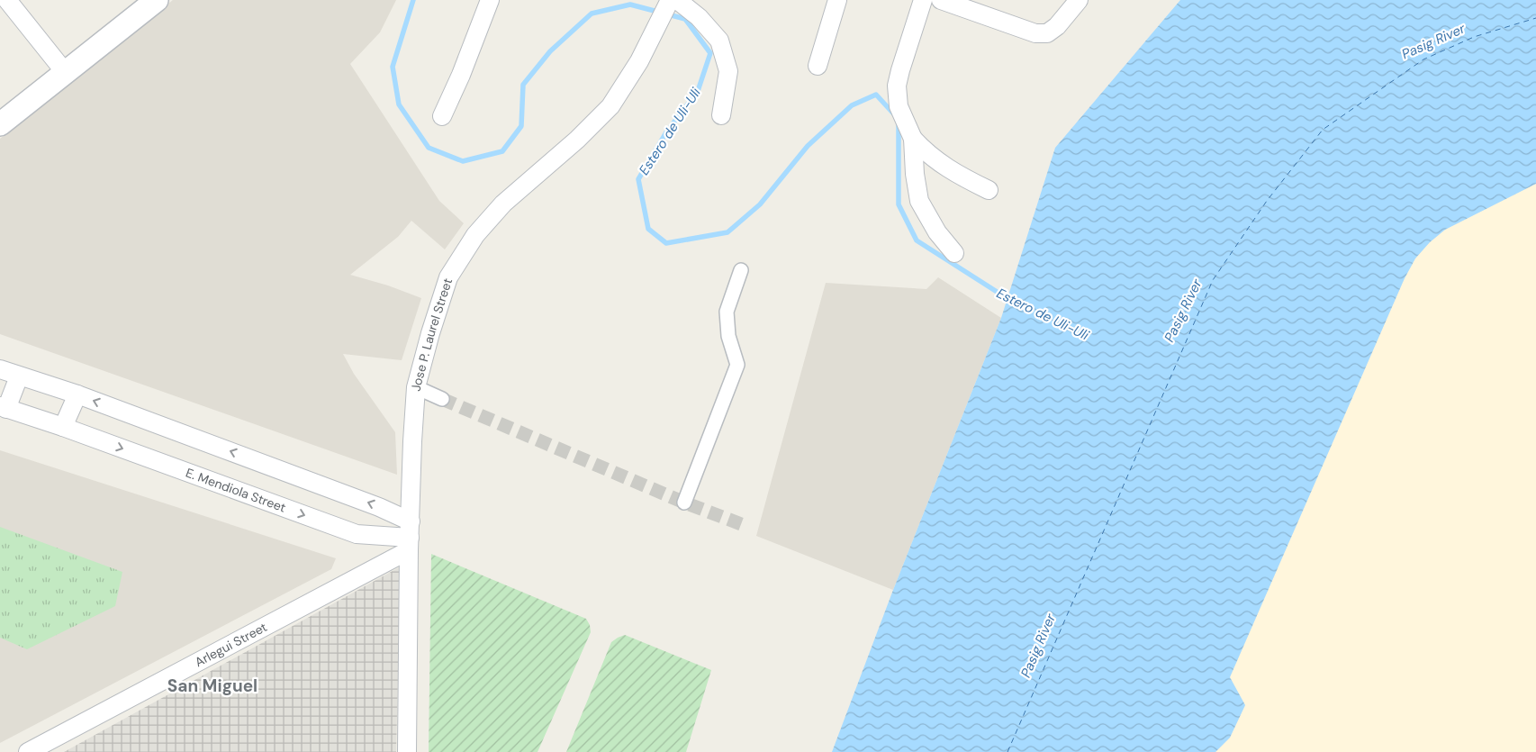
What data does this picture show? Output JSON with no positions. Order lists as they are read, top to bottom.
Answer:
{
  "streets": {
    "street": ["Jose P. Laurel Street", "E. Mendiola Street", "Arlegui Street"]
  },
  "crossings": [
    ["Jose P. Laurel Street", "E. Mendiola Street"],
    ["Jose P. Laurel Street", "Arlegui Street"],
    ["E. Mendiola Street", "Arlegui Street"]
  ],
  "districts": ["San Miguel"],
  "water": ["Pasig River", "Estero de Uli-Uli"]
}
